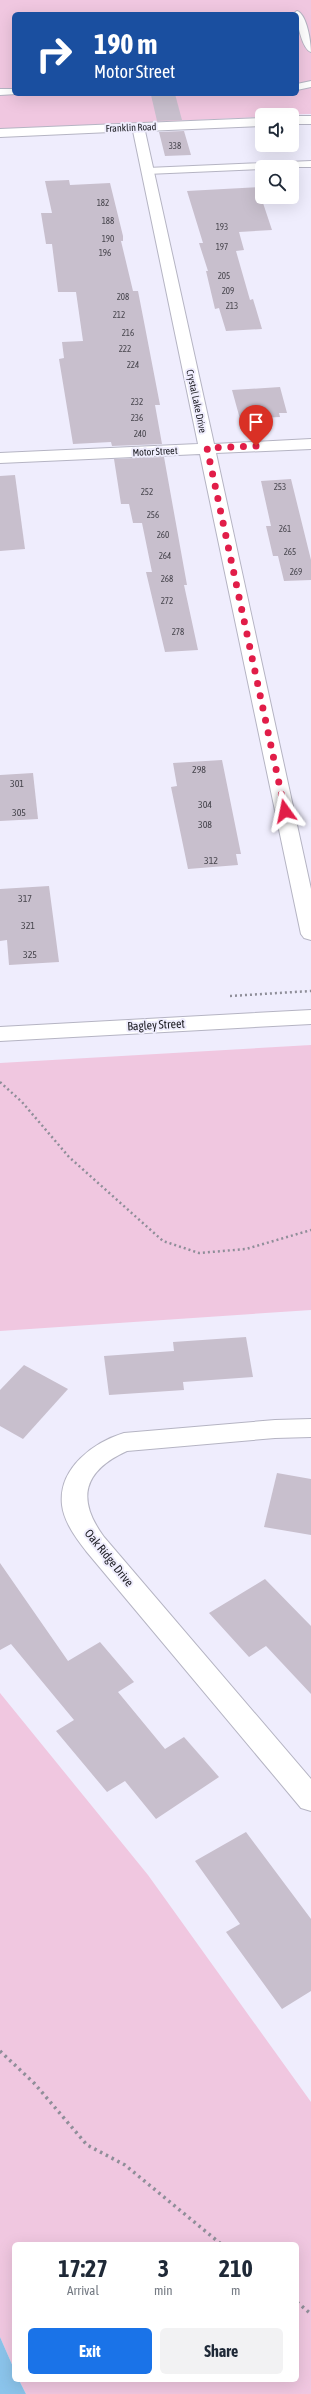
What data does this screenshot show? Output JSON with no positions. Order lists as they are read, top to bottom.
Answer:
{
  "streets": {
    "street": [
      "Franklin Road",
      "Crystal Lake Drive",
      "Motor Street",
      "Bagley Street",
      "Oak Ridge Drive"
    ]
  },
  "crossings": [
    ["Franklin Road", "Crystal Lake Drive"],
    ["Crystal Lake Drive", "Motor Street"]
  ],
  "house_numbers": [
    "338",
    "182",
    "188",
    "193",
    "190",
    "197",
    "196",
    "205",
    "209",
    "208",
    "213",
    "212",
    "216",
    "222",
    "224",
    "232",
    "236",
    "240",
    "253",
    "252",
    "256",
    "261",
    "260",
    "265",
    "264",
    "269",
    "268",
    "272",
    "278",
    "298",
    "301",
    "304",
    "305",
    "308",
    "312",
    "317",
    "321",
    "325"
  ],
  "page": {
    "turn": ["190 m", "Motor Street"],
    "eta": [
      "17:27",
      "Arrival",
      "3",
      "min",
      "210",
      "m"
    ],
    "buttons": ["Exit", "Share"]
  }
}
